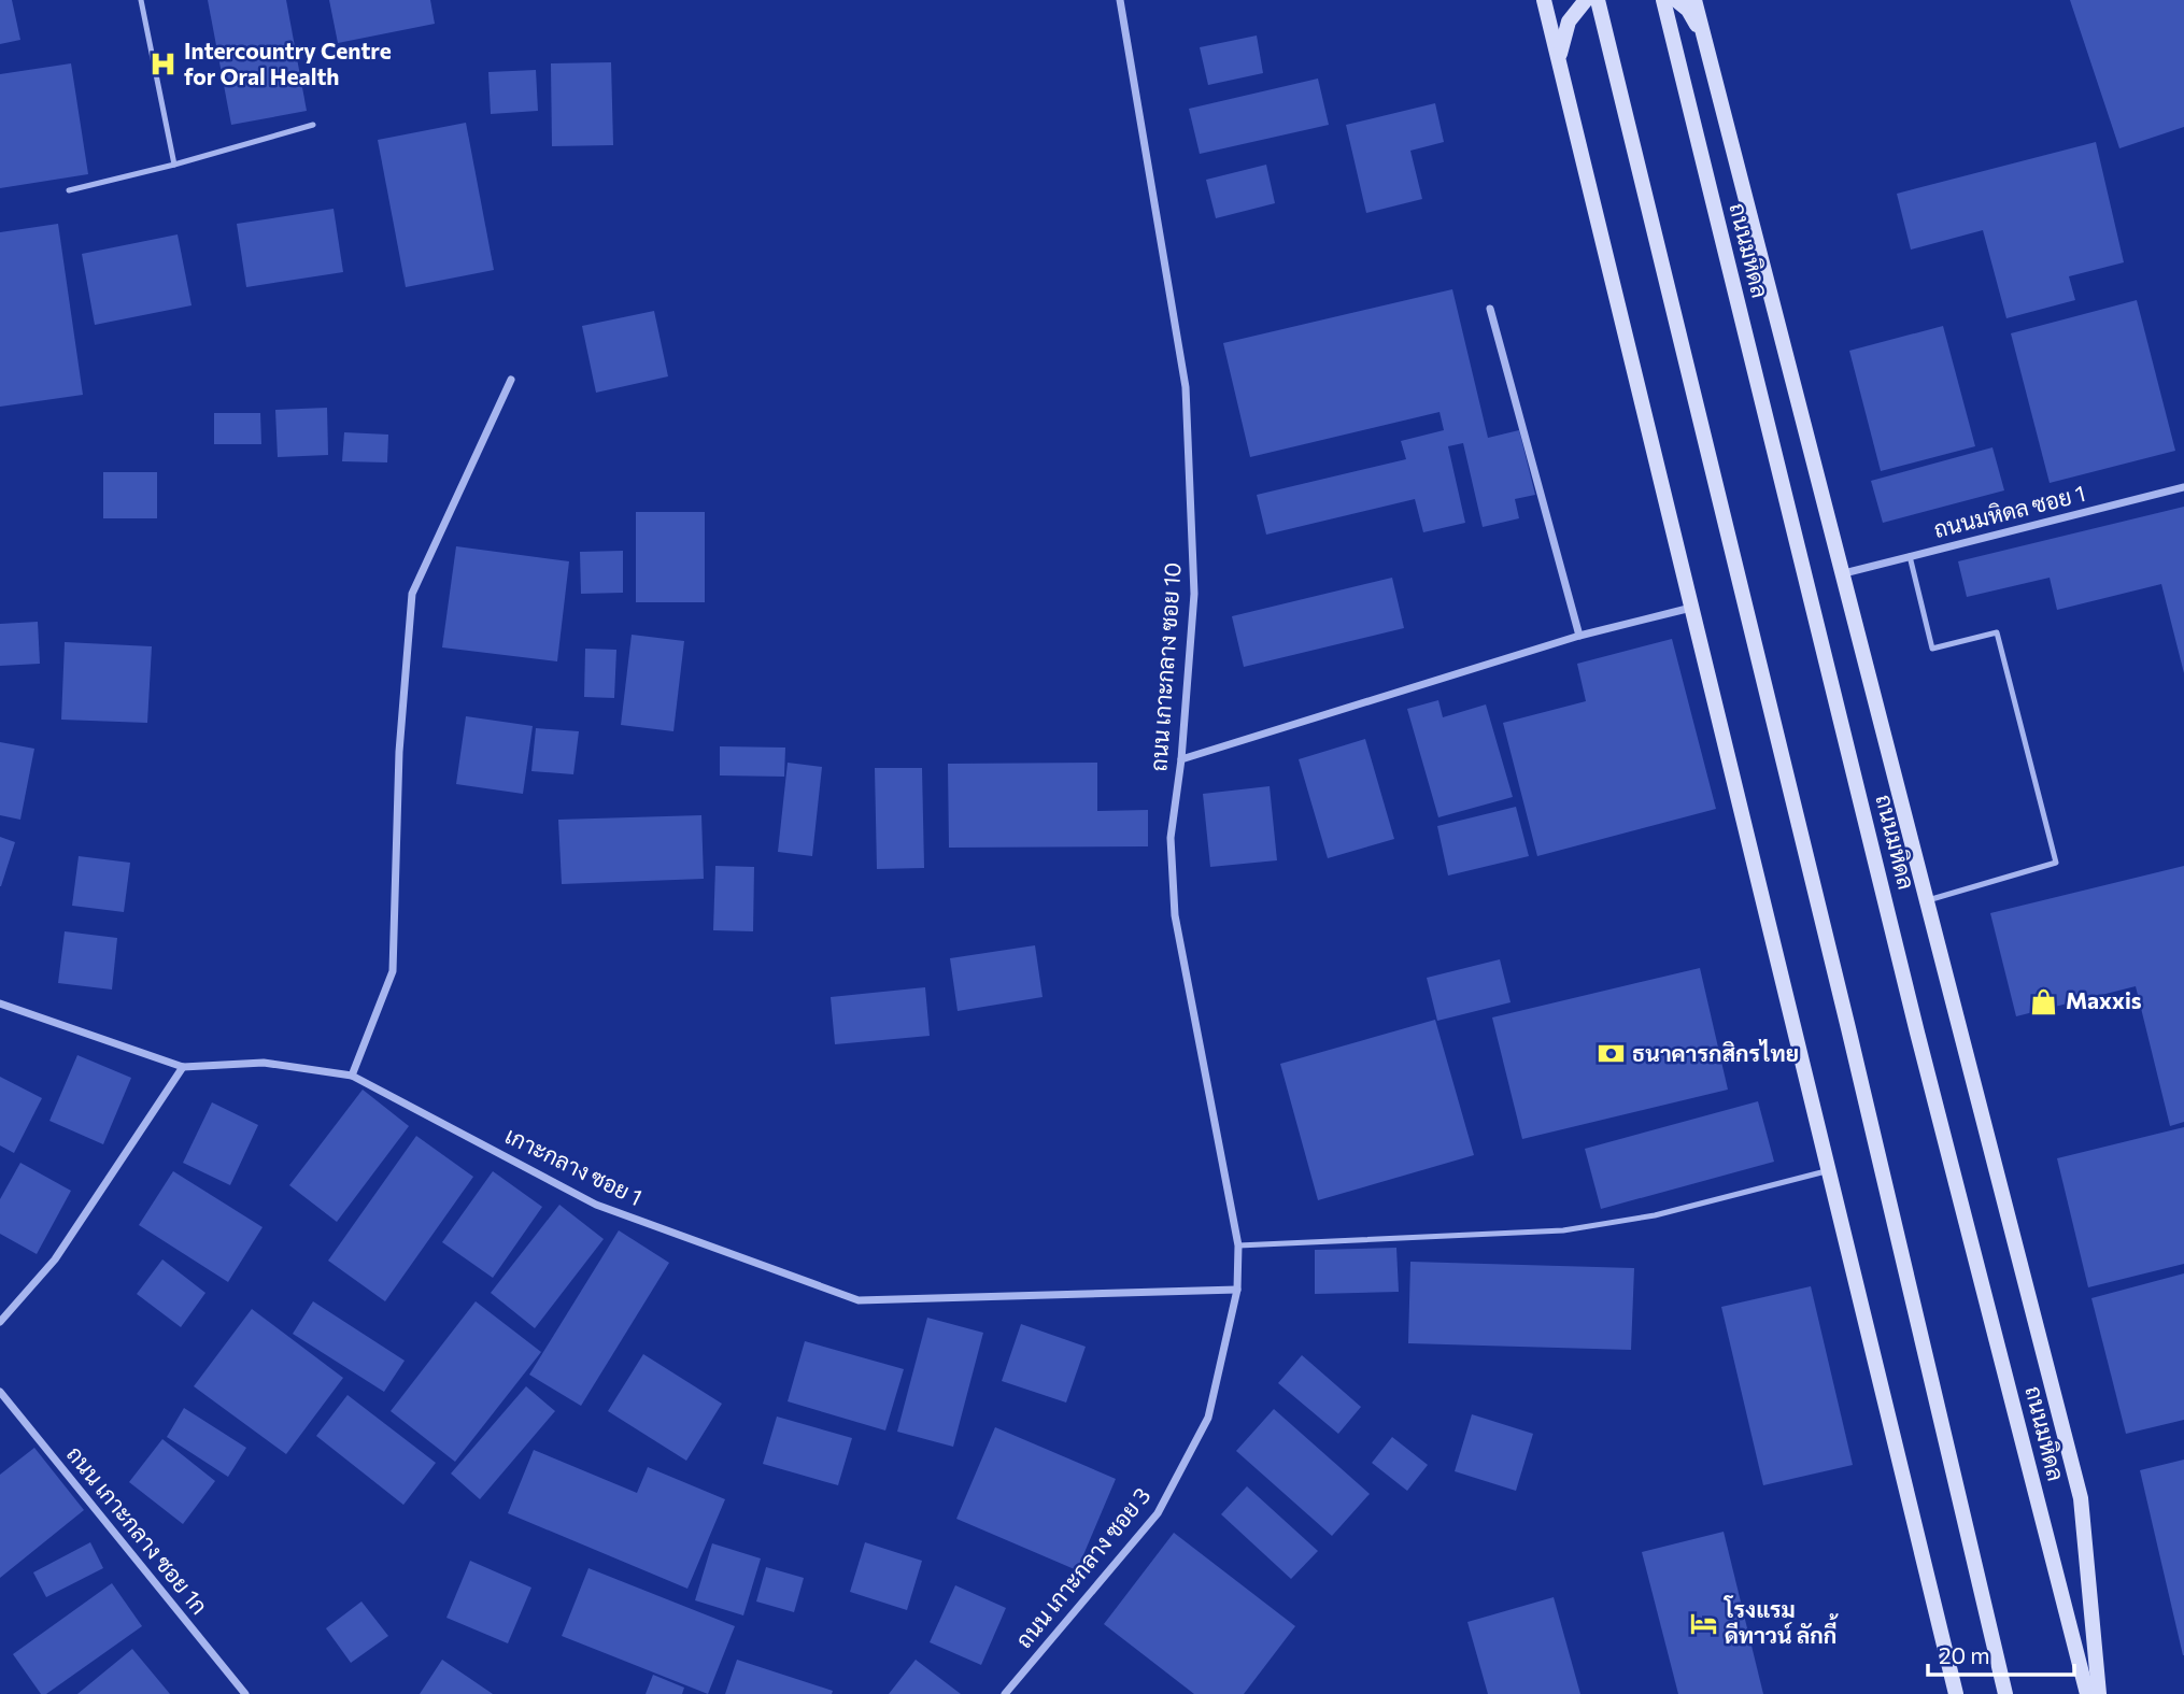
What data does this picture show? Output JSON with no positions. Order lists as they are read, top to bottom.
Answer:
{
  "streets": {
    "main road": ["ถนนมหิดล"],
    "street": [
      "ถนนมหิดล ซอย 1",
      "ถนน เกาะกลาง ซอย 10",
      "เกาะกลาง ซอย 1",
      "ถนน เกาะกลาง ซอย 1ก",
      "ถนน เกาะกลาง ซอย 3"
    ]
  },
  "crossings": [
    ["ถนนมหิดล", "ถนนมหิดล ซอย 1"],
    ["ถนน เกาะกลาง ซอย 10", "เกาะกลาง ซอย 1"],
    ["ถนน เกาะกลาง ซอย 10", "ถนน เกาะกลาง ซอย 3"],
    ["เกาะกลาง ซอย 1", "ถนน เกาะกลาง ซอย 3"]
  ],
  "places": {
    "hospital": ["Intercountry Centre for Oral Health"],
    "shop": ["Maxxis"],
    "bank": ["ธนาคารกสิกรไทย"],
    "hotel": ["โรงแรม ดีทาวน์ ลักกี้"]
  },
  "scale_bar": "20 m"
}
